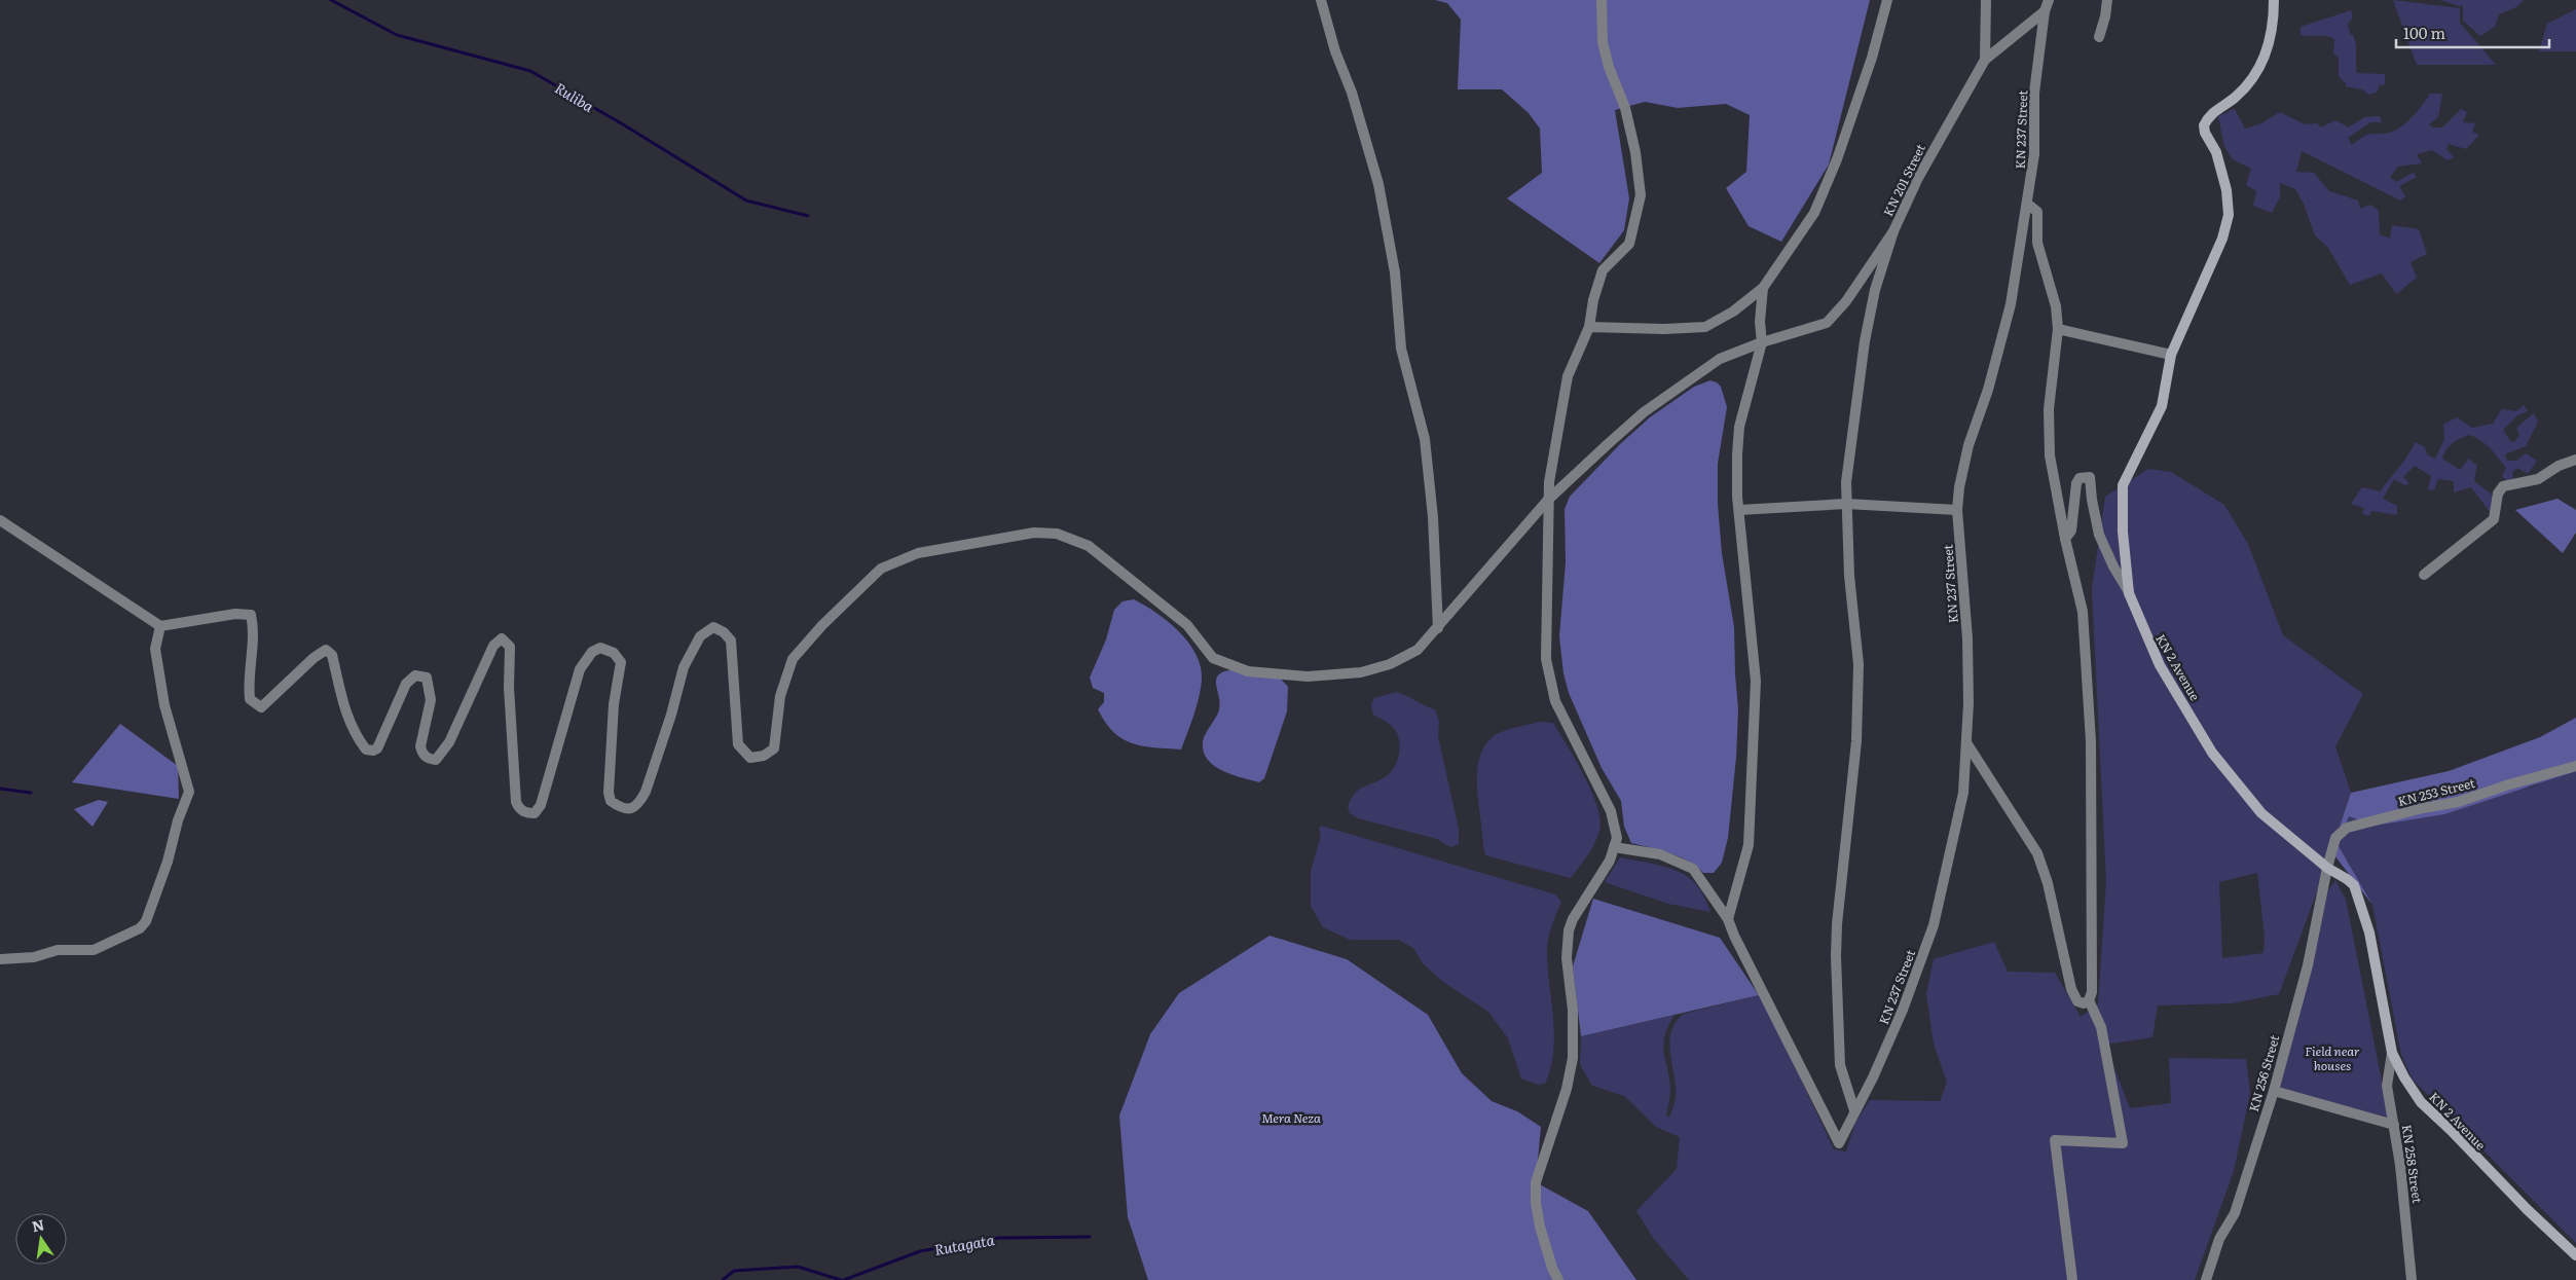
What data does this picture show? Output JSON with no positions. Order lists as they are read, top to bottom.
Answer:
{
  "streets": {
    "main road": ["KN 2 Avenue"],
    "street": [
      "KN 237 Street",
      "KN 201 Street",
      "KN 253 Street",
      "KN 256 Street",
      "KN 258 Street"
    ]
  },
  "crossings": [
    ["KN 237 Street", "KN 201 Street"],
    ["KN 2 Avenue", "KN 253 Street"],
    ["KN 2 Avenue", "KN 256 Street"],
    ["KN 2 Avenue", "KN 258 Street"],
    ["KN 253 Street", "KN 256 Street"]
  ],
  "water": ["Ruliba", "Rutagata"],
  "parks": ["Field near houses", "Mera Neza"],
  "scale_bar": "100 m",
  "north": "top"
}
